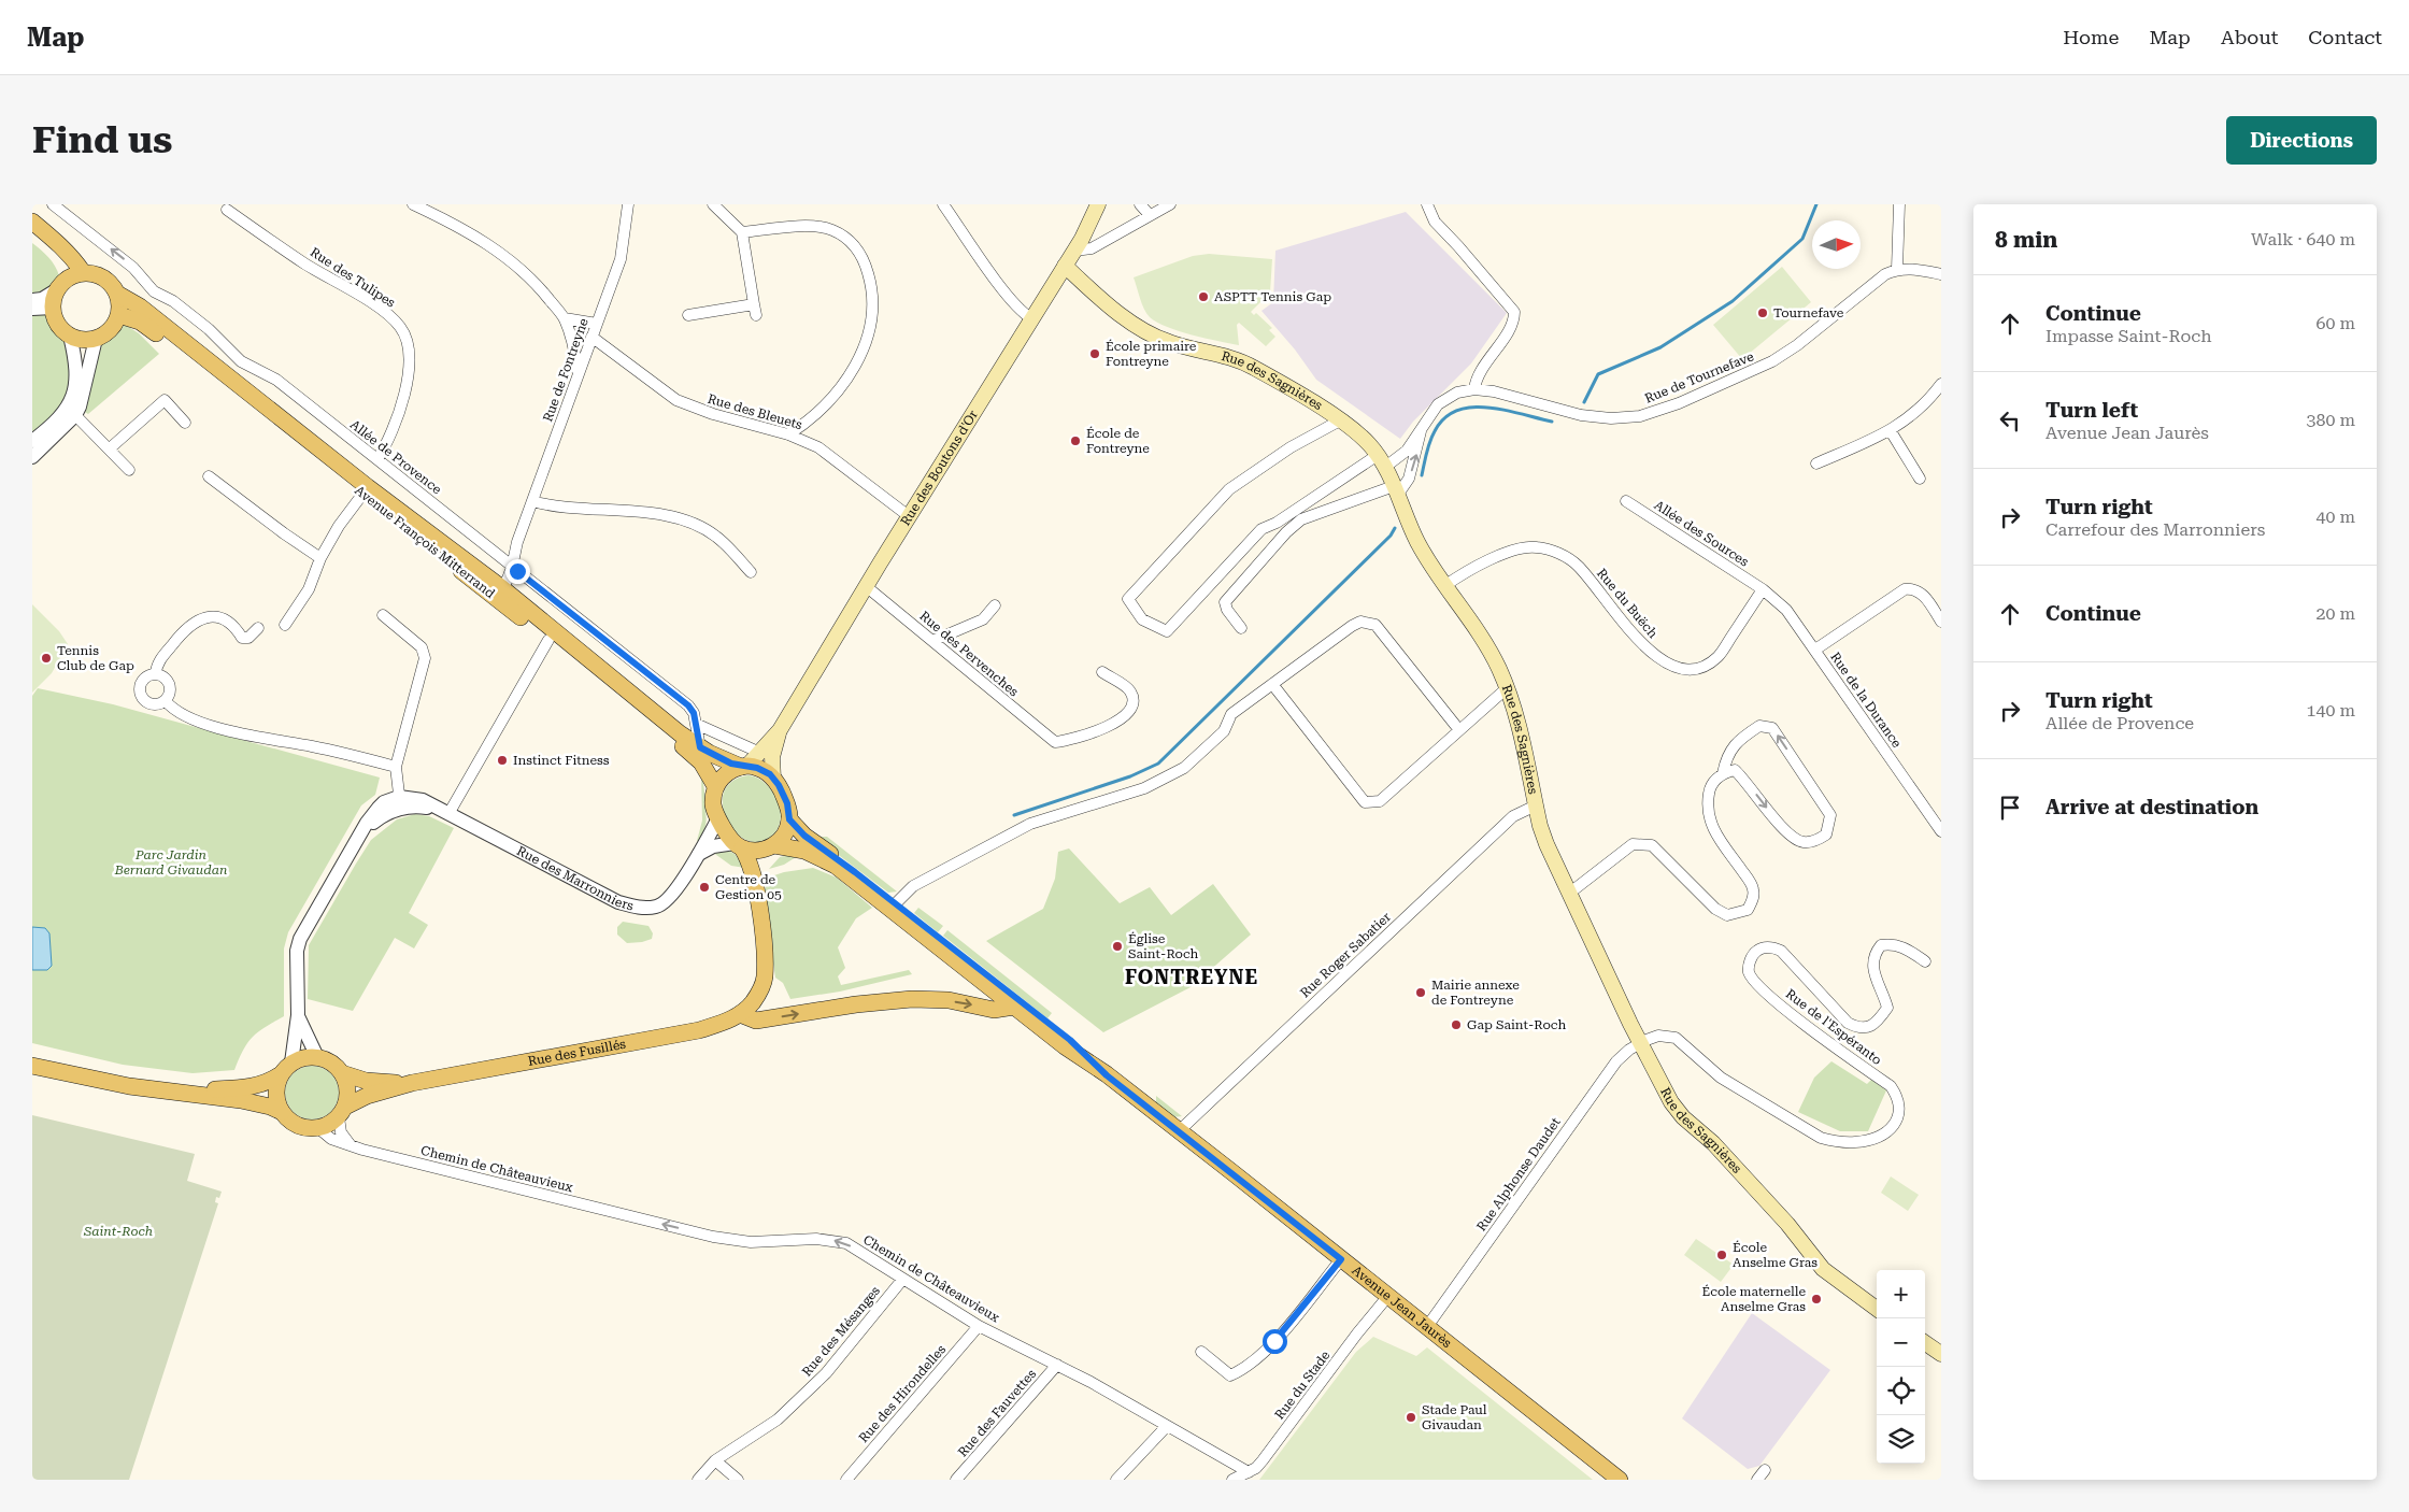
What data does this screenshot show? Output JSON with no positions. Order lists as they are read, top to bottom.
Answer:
{
  "streets": {
    "main road": [
      "Rue des Sagnières",
      "Rue des Boutons d'Or",
      "Avenue François Mitterrand",
      "Rue des Fusillés",
      "Avenue Jean Jaurès"
    ],
    "street": [
      "Rue des Tulipes",
      "Rue de Fontreyne",
      "Rue de Tournefave",
      "Rue des Bleuets",
      "Allée de Provence",
      "Allée des Sources",
      "Rue du Buëch",
      "Rue des Pervenches",
      "Rue de la Durance",
      "Rue des Marronniers",
      "Rue Roger Sabatier",
      "Rue de l'Espéranto",
      "Chemin de Châteauvieux",
      "Rue Alphonse Daudet",
      "Rue des Mésanges",
      "Rue du Stade",
      "Rue des Hirondelles",
      "Rue des Fauvettes"
    ]
  },
  "crossings": [
    ["Rue des Tulipes", "Allée de Provence"],
    ["Rue de Fontreyne", "Rue des Bleuets"],
    ["Rue de Fontreyne", "Allée de Provence"],
    ["Rue de Fontreyne", "Avenue François Mitterrand"],
    ["Rue de Tournefave", "Rue des Sagnières"],
    ["Rue des Sagnières", "Rue des Boutons d'Or"],
    ["Rue des Sagnières", "Rue du Buëch"],
    ["Rue des Sagnières", "Rue Roger Sabatier"],
    ["Rue des Sagnières", "Rue de l'Espéranto"],
    ["Rue des Sagnières", "Rue Alphonse Daudet"],
    ["Rue des Bleuets", "Rue des Boutons d'Or"],
    ["Allée de Provence", "Avenue François Mitterrand"],
    ["Rue des Boutons d'Or", "Avenue François Mitterrand"],
    ["Rue des Boutons d'Or", "Rue des Pervenches"],
    ["Rue des Boutons d'Or", "Rue des Marronniers"],
    ["Rue des Boutons d'Or", "Avenue Jean Jaurès"],
    ["Allée des Sources", "Rue du Buëch"],
    ["Allée des Sources", "Rue de la Durance"],
    ["Avenue François Mitterrand", "Rue des Marronniers"],
    ["Avenue François Mitterrand", "Avenue Jean Jaurès"],
    ["Rue du Buëch", "Rue de la Durance"],
    ["Rue des Marronniers", "Rue des Fusillés"],
    ["Rue des Marronniers", "Chemin de Châteauvieux"],
    ["Rue des Marronniers", "Avenue Jean Jaurès"],
    ["Rue Roger Sabatier", "Avenue Jean Jaurès"],
    ["Rue de l'Espéranto", "Rue Alphonse Daudet"],
    ["Rue des Fusillés", "Chemin de Châteauvieux"],
    ["Chemin de Châteauvieux", "Rue des Mésanges"],
    ["Chemin de Châteauvieux", "Rue du Stade"],
    ["Chemin de Châteauvieux", "Rue des Hirondelles"],
    ["Chemin de Châteauvieux", "Rue des Fauvettes"],
    ["Rue Alphonse Daudet", "Avenue Jean Jaurès"],
    ["Avenue Jean Jaurès", "Rue du Stade"]
  ],
  "one_way": ["Allée de Provence", "Chemin de Châteauvieux"],
  "districts": ["FONTREYNE"],
  "parks": ["Parc Jardin Bernard Givaudan", "Saint-Roch"],
  "places": [
    "ASPTT Tennis Gap",
    "Tournefave",
    "École primaire Fontreyne",
    "École de Fontreyne",
    "Tennis Club de Gap",
    "Instinct Fitness",
    "Centre de Gestion 05",
    "Église Saint-Roch",
    "Mairie annexe de Fontreyne",
    "Gap Saint-Roch",
    "École Anselme Gras",
    "École maternelle Anselme Gras",
    "Stade Paul Givaudan"
  ],
  "north": "right",
  "page": {
    "header": "Map",
    "nav": [
      "Home",
      "Map",
      "About",
      "Contact"
    ],
    "buttons": "Directions",
    "title": "Find us",
    "heading": ["8 min", "Walk · 640 m"],
    "list": [
      ["Continue", "Impasse Saint-Roch", "60 m"],
      ["Turn left", "Avenue Jean Jaurès", "380 m"],
      ["Turn right", "Carrefour des Marronniers", "40 m"],
      ["Continue", "20 m"],
      ["Turn right", "Allée de Provence", "140 m"],
      "Arrive at destination"
    ],
    "map_buttons": ["+", "−"]
  }
}
